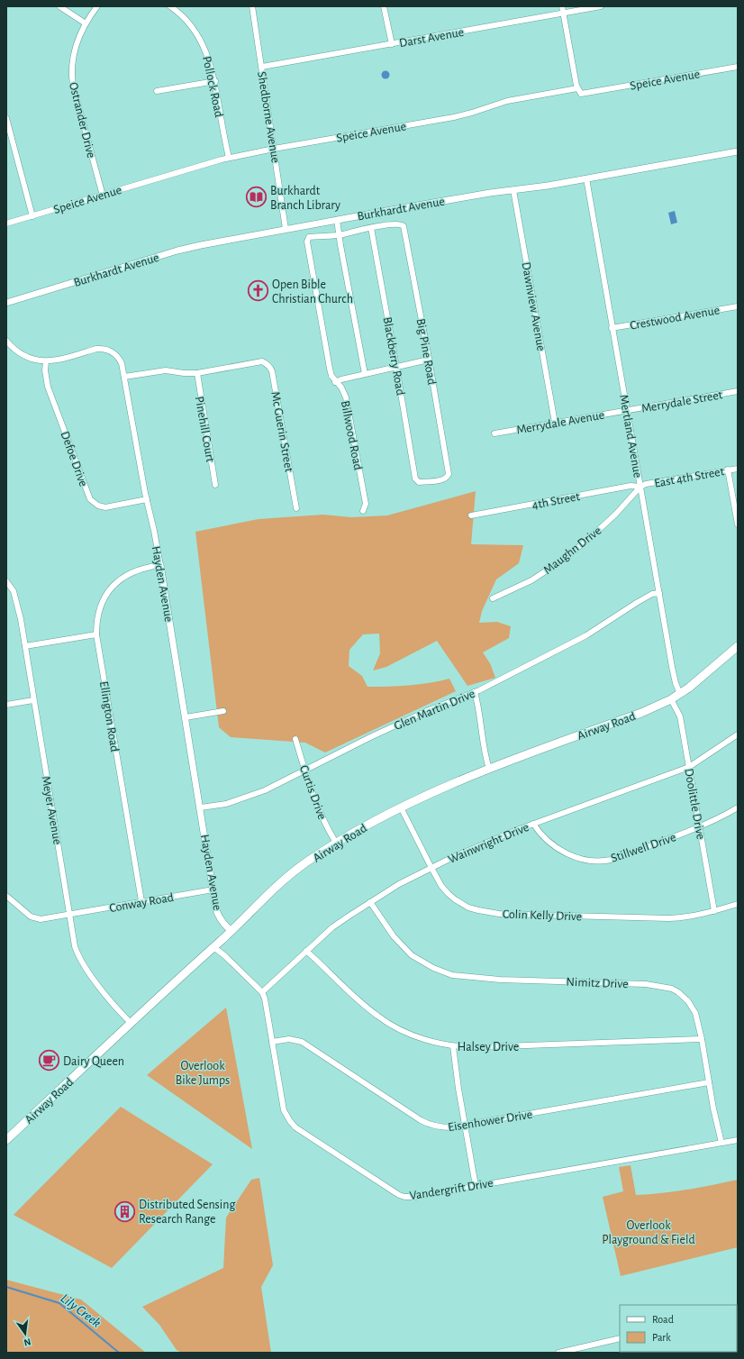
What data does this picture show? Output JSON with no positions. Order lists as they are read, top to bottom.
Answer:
{
  "streets": {
    "main road": ["Airway Road"],
    "street": [
      "Darst Avenue",
      "Speice Avenue",
      "Pollock Road",
      "Shedborne Avenue",
      "Ostrander Drive",
      "Burkhardt Avenue",
      "Dawnview Avenue",
      "Crestwood Avenue",
      "Big Pine Road",
      "Blackberry Road",
      "Merrydale Street",
      "Merrydale Avenue",
      "Pinehill Court",
      "Mc Guerin Street",
      "Billwood Road",
      "Mertland Avenue",
      "Defoe Drive",
      "East 4th Street",
      "4th Street",
      "Maughn Drive",
      "Hayden Avenue",
      "Glen Martin Drive",
      "Ellington Road",
      "Curtis Drive",
      "Doolittle Drive",
      "Meyer Avenue",
      "Wainwright Drive",
      "Stillwell Drive",
      "Conway Road",
      "Colin Kelly Drive",
      "Nimitz Drive",
      "Halsey Drive",
      "Eisenhower Drive",
      "Vandergrift Drive"
    ]
  },
  "crossings": [
    ["Darst Avenue", "Shedborne Avenue"],
    ["Speice Avenue", "Pollock Road"],
    ["Speice Avenue", "Shedborne Avenue"],
    ["Speice Avenue", "Ostrander Drive"],
    ["Shedborne Avenue", "Burkhardt Avenue"],
    ["Burkhardt Avenue", "Dawnview Avenue"],
    ["Burkhardt Avenue", "Mertland Avenue"],
    ["Dawnview Avenue", "Merrydale Avenue"],
    ["Crestwood Avenue", "Mertland Avenue"],
    ["Big Pine Road", "Blackberry Road"],
    ["Merrydale Street", "Merrydale Avenue"],
    ["Merrydale Street", "Mertland Avenue"],
    ["Merrydale Avenue", "Mertland Avenue"],
    ["Pinehill Court", "Mc Guerin Street"],
    ["Mertland Avenue", "East 4th Street"],
    ["Mertland Avenue", "4th Street"],
    ["Mertland Avenue", "Maughn Drive"],
    ["Mertland Avenue", "Glen Martin Drive"],
    ["Mertland Avenue", "Airway Road"],
    ["Defoe Drive", "Hayden Avenue"],
    ["East 4th Street", "4th Street"],
    ["East 4th Street", "Maughn Drive"],
    ["4th Street", "Maughn Drive"],
    ["Hayden Avenue", "Glen Martin Drive"],
    ["Hayden Avenue", "Ellington Road"],
    ["Hayden Avenue", "Airway Road"],
    ["Hayden Avenue", "Conway Road"],
    ["Glen Martin Drive", "Curtis Drive"],
    ["Ellington Road", "Conway Road"],
    ["Airway Road", "Curtis Drive"],
    ["Airway Road", "Doolittle Drive"],
    ["Airway Road", "Meyer Avenue"],
    ["Airway Road", "Colin Kelly Drive"],
    ["Doolittle Drive", "Wainwright Drive"],
    ["Doolittle Drive", "Stillwell Drive"],
    ["Doolittle Drive", "Colin Kelly Drive"],
    ["Meyer Avenue", "Conway Road"],
    ["Wainwright Drive", "Stillwell Drive"],
    ["Wainwright Drive", "Colin Kelly Drive"],
    ["Wainwright Drive", "Nimitz Drive"],
    ["Wainwright Drive", "Halsey Drive"],
    ["Wainwright Drive", "Vandergrift Drive"],
    ["Nimitz Drive", "Halsey Drive"],
    ["Nimitz Drive", "Eisenhower Drive"],
    ["Nimitz Drive", "Vandergrift Drive"],
    ["Eisenhower Drive", "Vandergrift Drive"]
  ],
  "water": ["Lily Creek"],
  "parks": ["Overlook Bike Jumps", "Overlook Playground & Field"],
  "places": {
    "library": ["Burkhardt Branch Library"],
    "church": ["Open Bible Christian Church"],
    "cafe": ["Dairy Queen"],
    "building": ["Distributed Sensing Research Range"]
  },
  "legend": ["Road", "Park"],
  "north": "bottom"
}
